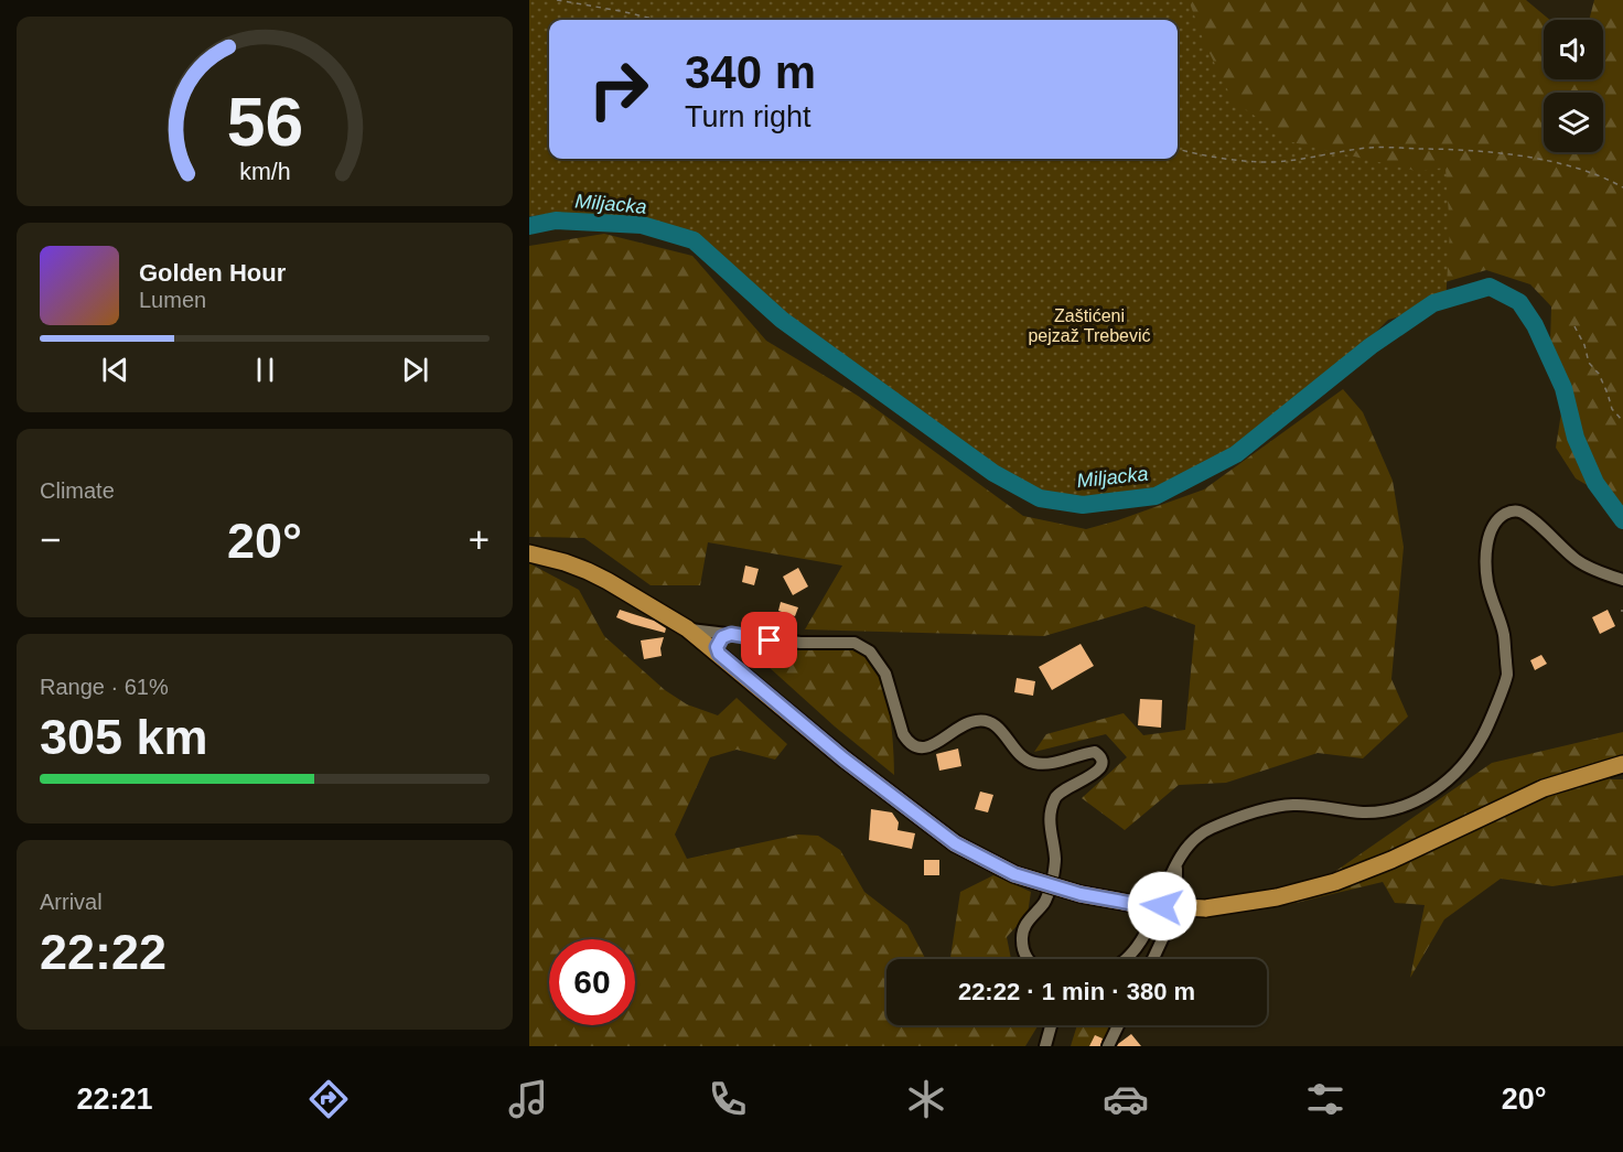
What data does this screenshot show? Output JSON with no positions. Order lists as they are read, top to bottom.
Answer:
{
  "water": ["Miljacka"],
  "parks": ["Zaštićeni pejzaž Trebević"],
  "page": {
    "turn": ["340 m", "Turn right"],
    "song": ["Golden Hour", "Lumen"],
    "tile": [
      "Climate",
      ["Range · 61%", "305 km"],
      ["Arrival", "22:22"]
    ],
    "heat": ["−", "20°", "+"],
    "limit": "60",
    "trip": "22:22 · 1 min · 380 m",
    "tabs": ["22:21", "20°"],
    "gauge": ["56", "km/h"]
  }
}
